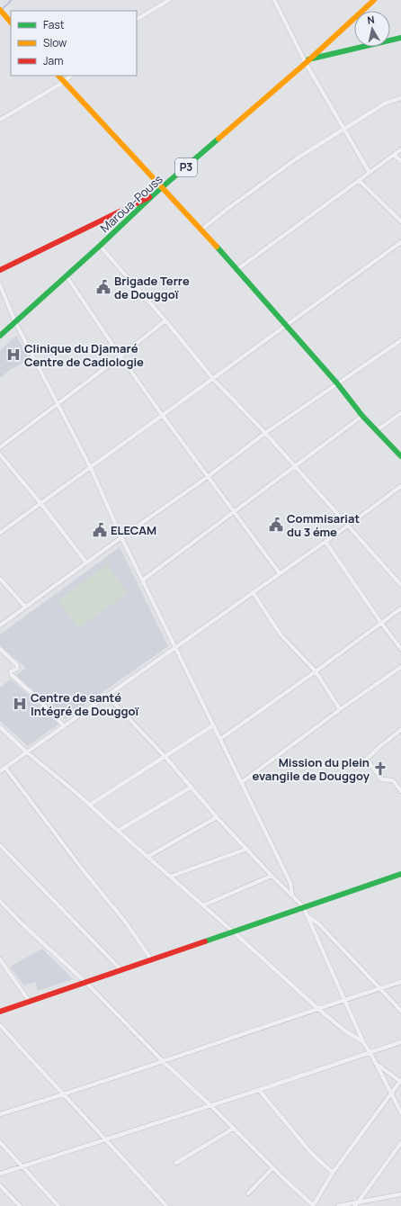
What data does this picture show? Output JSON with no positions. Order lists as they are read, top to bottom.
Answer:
{
  "streets": {
    "street": ["P3", "Maroua-Pouss"]
  },
  "places": {
    "public building": ["Brigade Terre de Douggoï", "Commisariat du 3 éme", "ELECAM"],
    "hospital": ["Clinique du Djamaré Centre de Cadiologie", "Centre de santé Intégré de Douggoï"],
    "church": ["Mission du plein evangile de Douggoy"]
  },
  "legend": ["Fast", "Slow", "Jam"],
  "north": "top"
}
